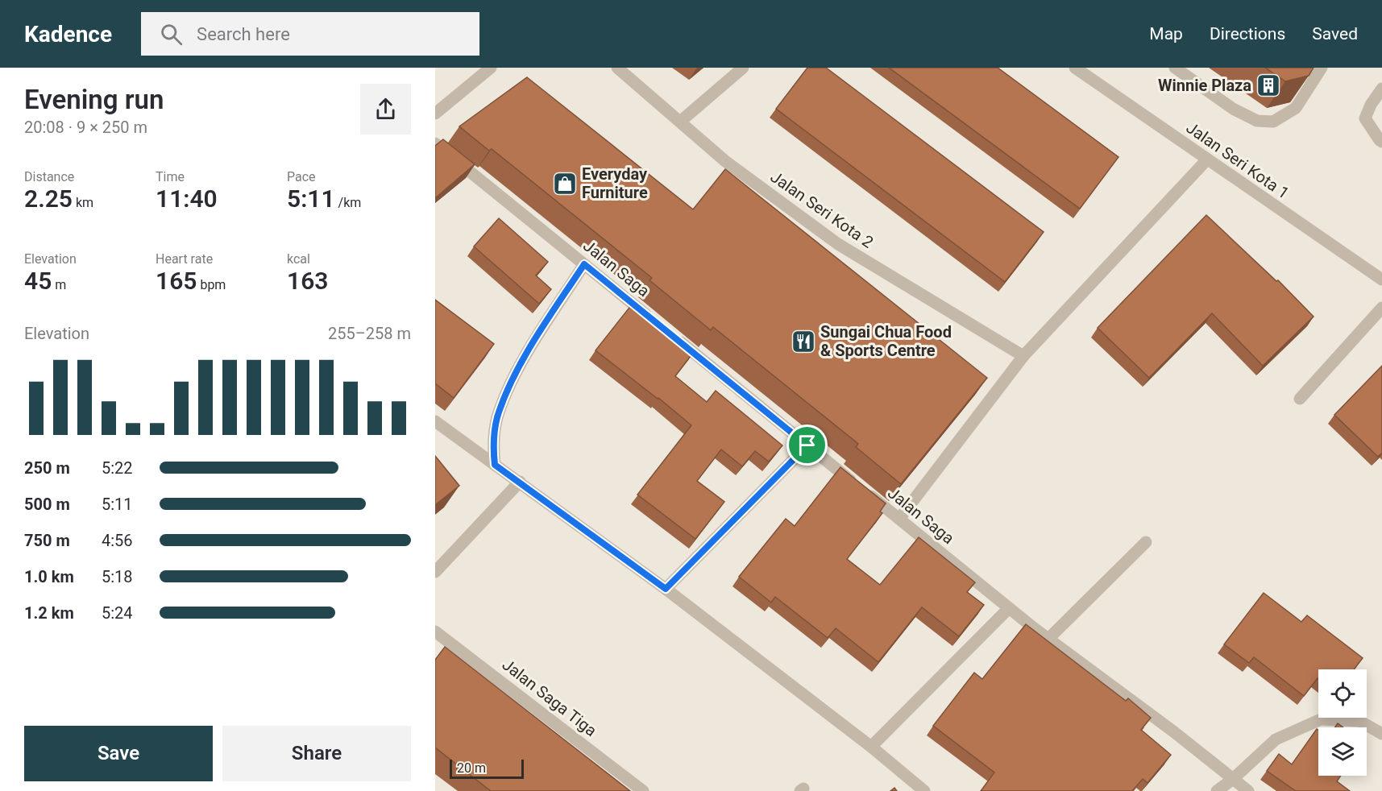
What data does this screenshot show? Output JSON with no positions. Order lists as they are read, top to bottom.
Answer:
{
  "streets": {
    "street": [
      "Jalan Seri Kota 1",
      "Jalan Seri Kota 2",
      "Jalan Saga",
      "Jalan Saga Tiga"
    ]
  },
  "places": {
    "building": ["Winnie Plaza"],
    "shop": ["Everyday Furniture"],
    "restaurant": ["Sungai Chua Food & Sports Centre"]
  },
  "scale_bar": "20 m",
  "page": {
    "header": "Kadence",
    "search": "Search here",
    "nav": ["Map", "Directions", "Saved"],
    "heading": ["Evening run", "20:08 · 9 × 250 m"],
    "stats": [
      ["Distance", "2.25 km"],
      ["Time", "11:40"],
      ["Pace", "5:11 /km"],
      ["Elevation", "45 m"],
      ["Heart rate", "165 bpm"],
      ["kcal", "163"]
    ],
    "chart": ["Elevation", "255–258 m"],
    "list": [
      {
        "name": "250 m",
        "note": "5:22"
      },
      {
        "name": "500 m",
        "note": "5:11"
      },
      {
        "name": "750 m",
        "note": "4:56"
      },
      {
        "name": "1.0 km",
        "note": "5:18"
      },
      {
        "name": "1.2 km",
        "note": "5:24"
      }
    ],
    "buttons": ["Save", "Share"],
    "scale": "20 m"
  }
}
